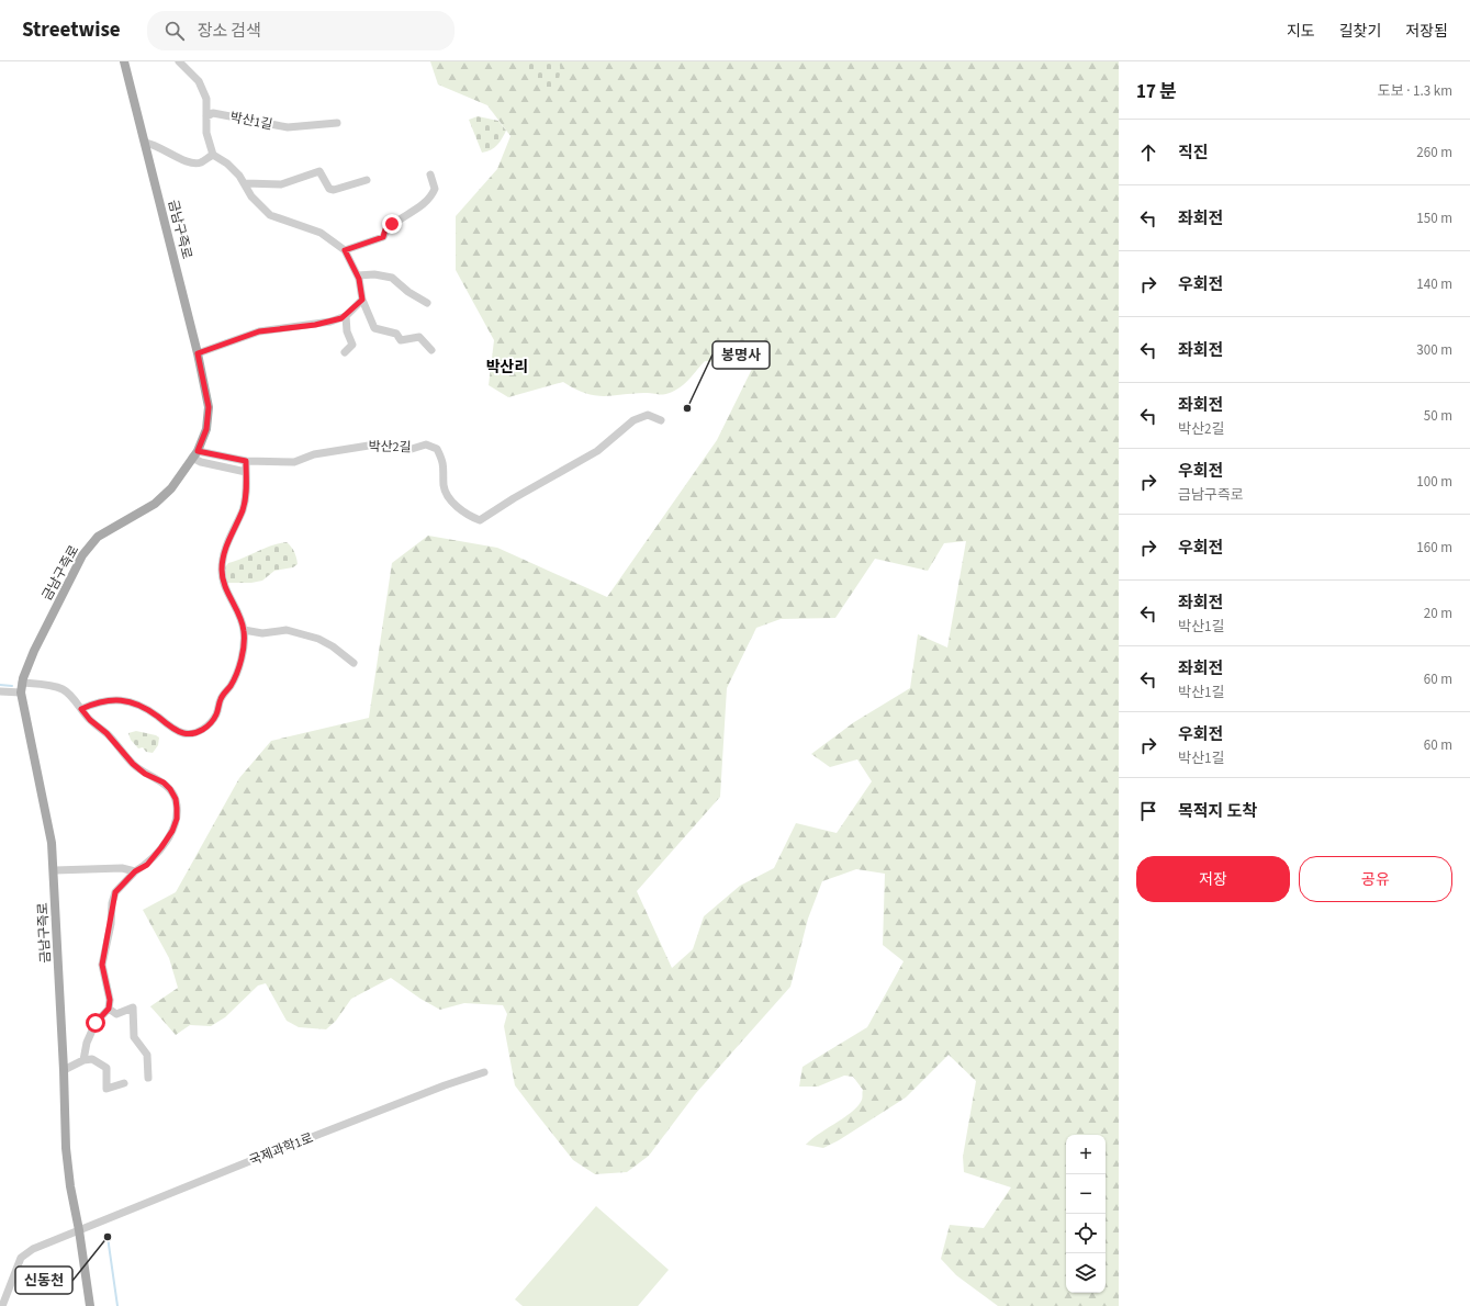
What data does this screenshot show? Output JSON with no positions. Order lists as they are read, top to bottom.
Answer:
{
  "streets": {
    "main road": ["금남구즉로"],
    "street": ["박산1길", "박산2길", "국제과학1로"]
  },
  "crossings": [
    ["금남구즉로", "박산2길"],
    ["금남구즉로", "국제과학1로"]
  ],
  "districts": ["박산리"],
  "places": ["봉명사", "신동천"],
  "page": {
    "header": "Streetwise",
    "search": "장소 검색",
    "nav": ["지도", "길찾기", "저장됨"],
    "heading": ["17 분", "도보 · 1.3 km"],
    "list": [
      ["직진", "260 m"],
      ["좌회전", "150 m"],
      ["우회전", "140 m"],
      ["좌회전", "300 m"],
      ["좌회전", "박산2길", "50 m"],
      ["우회전", "금남구즉로", "100 m"],
      ["우회전", "160 m"],
      ["좌회전", "박산1길", "20 m"],
      ["좌회전", "박산1길", "60 m"],
      ["우회전", "박산1길", "60 m"],
      "목적지 도착"
    ],
    "buttons": ["저장", "공유"],
    "map_buttons": ["+", "−"]
  }
}
